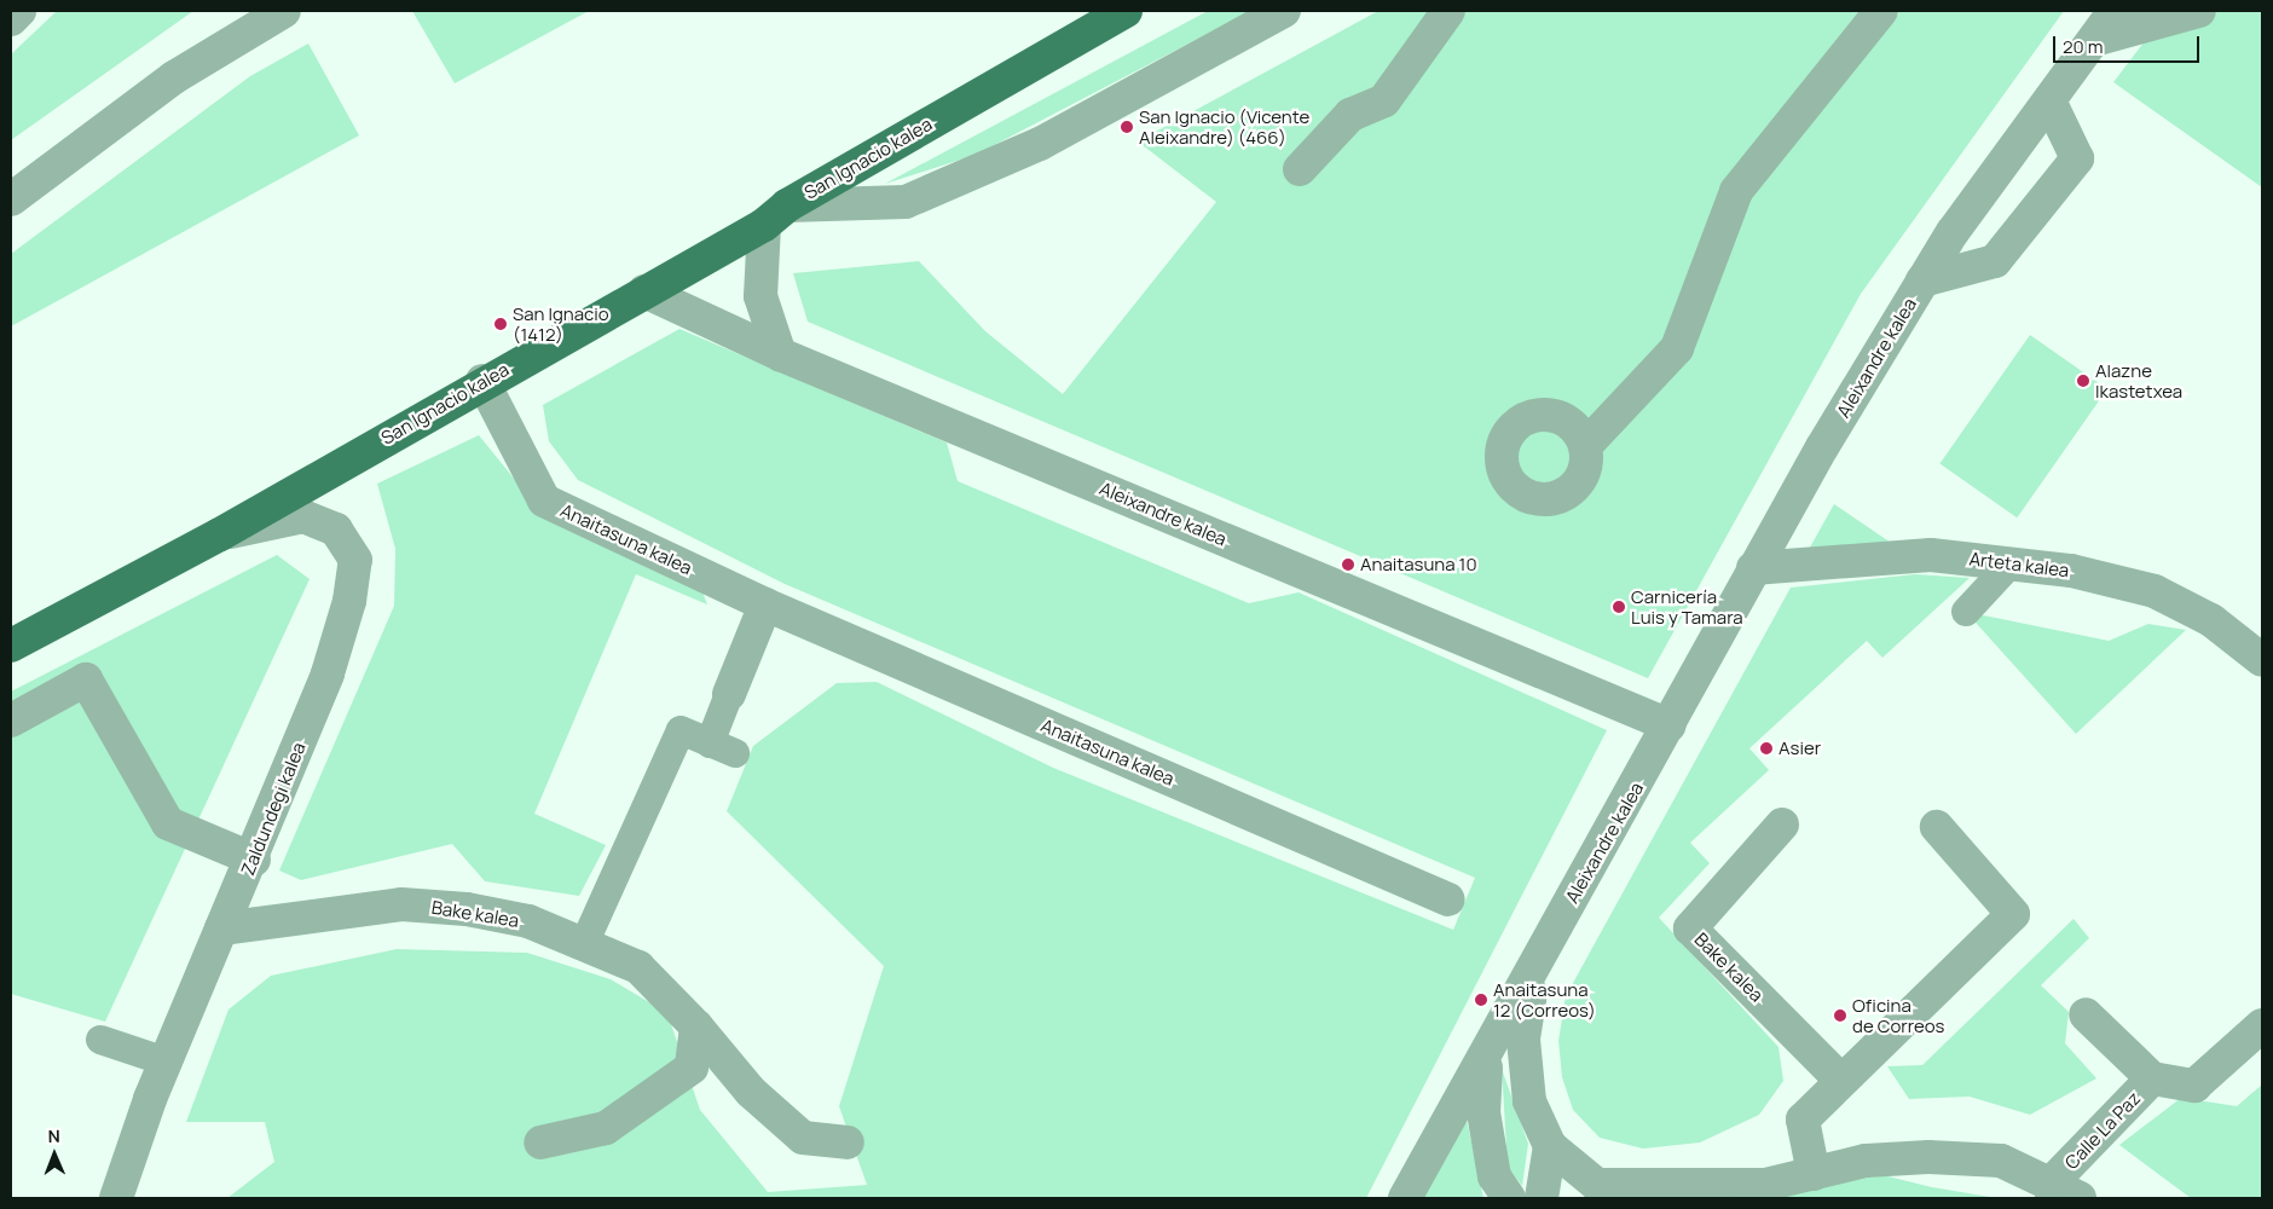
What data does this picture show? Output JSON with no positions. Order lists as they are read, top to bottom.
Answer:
{
  "streets": {
    "main road": ["San Ignacio kalea"],
    "street": [
      "Aleixandre kalea",
      "Anaitasuna kalea",
      "Arteta kalea",
      "Zaldundegi kalea",
      "Bake kalea",
      "Calle La Paz"
    ]
  },
  "crossings": [
    ["San Ignacio kalea", "Aleixandre kalea"],
    ["San Ignacio kalea", "Anaitasuna kalea"],
    ["San Ignacio kalea", "Zaldundegi kalea"],
    ["Aleixandre kalea", "Arteta kalea"],
    ["Zaldundegi kalea", "Bake kalea"]
  ],
  "places": [
    "San Ignacio (Vicente Aleixandre) (466)",
    "San Ignacio (1412)",
    "Alazne Ikastetxea",
    "Anaitasuna 10",
    "Carnicería Luis y Tamara",
    "Asier",
    "Anaitasuna 12 (Correos)",
    "Oficina de Correos"
  ],
  "scale_bar": "20 m",
  "north": "top"
}
